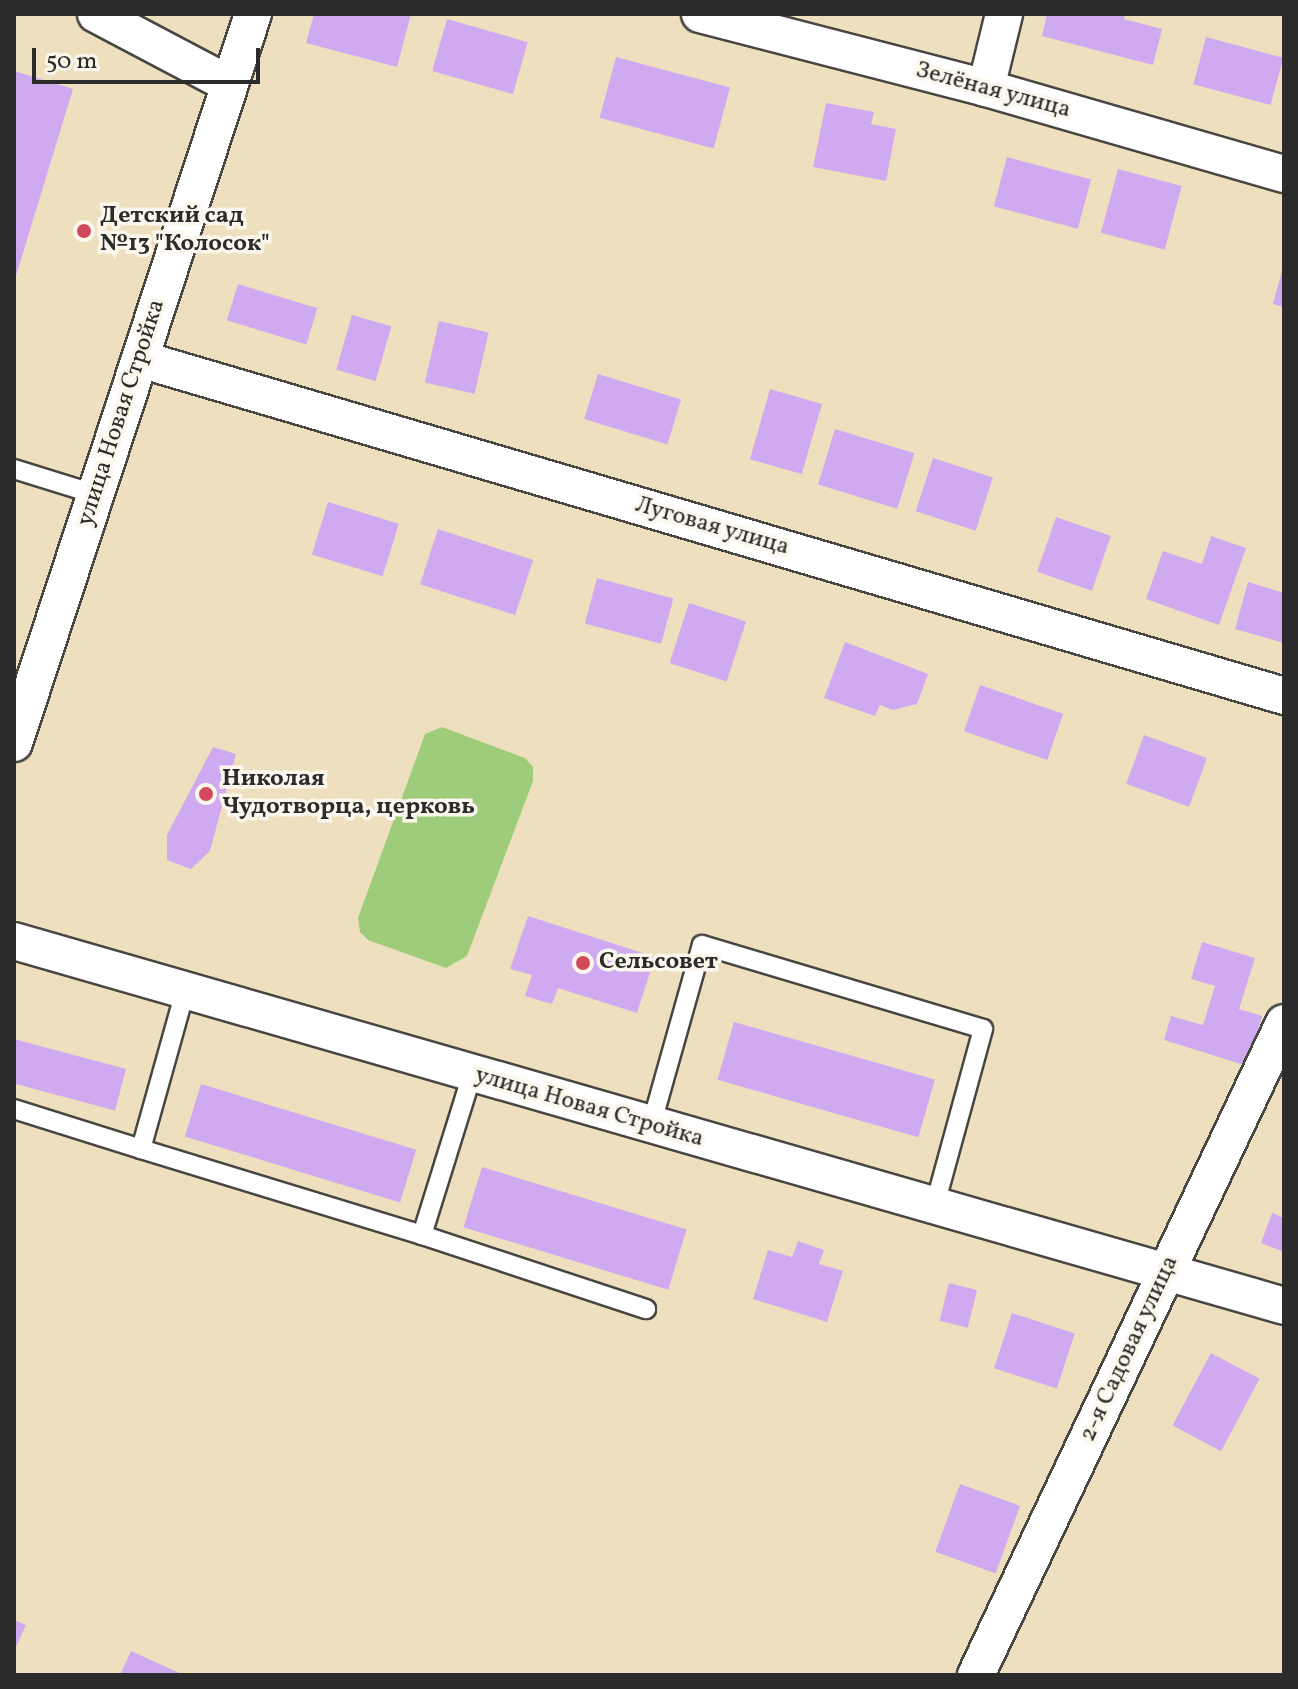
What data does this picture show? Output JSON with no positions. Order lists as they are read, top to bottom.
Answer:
{
  "streets": {
    "street": [
      "Зелёная улица",
      "улица Новая Стройка",
      "Луговая улица",
      "2-я Садовая улица"
    ]
  },
  "crossings": [
    ["улица Новая Стройка", "Луговая улица"],
    ["улица Новая Стройка", "2-я Садовая улица"]
  ],
  "places": ["Детский сад №13 \"Колосок\"", "Николая Чудотворца, церковь", "Сельсовет"],
  "scale_bar": "50 m"
}
